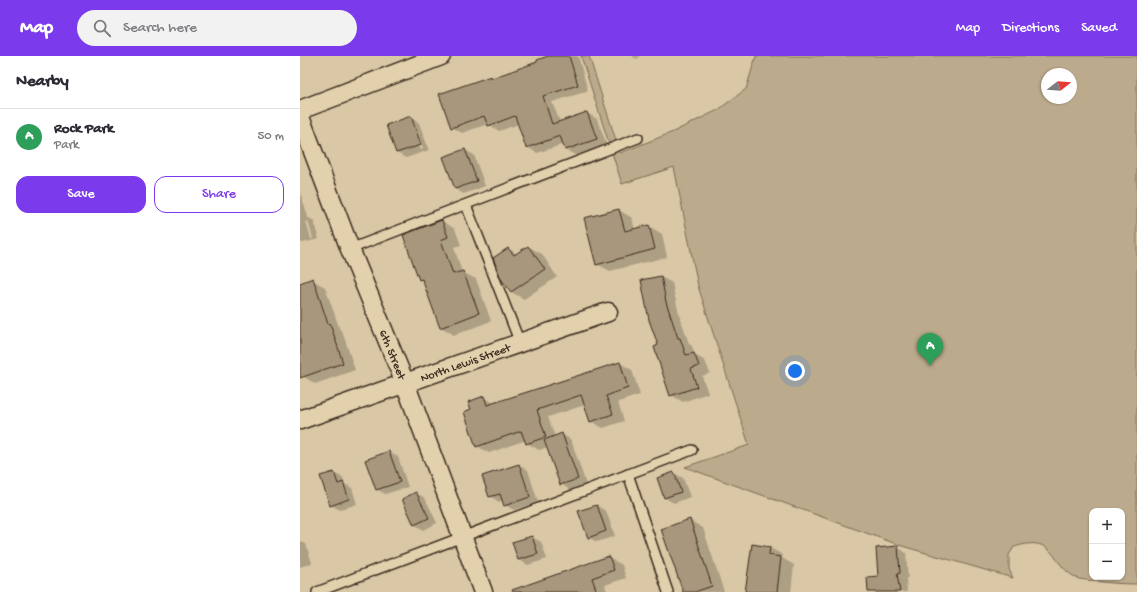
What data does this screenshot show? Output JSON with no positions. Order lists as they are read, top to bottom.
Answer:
{
  "streets": {
    "street": ["6th Street", "North Lewis Street"]
  },
  "crossings": [
    ["6th Street", "North Lewis Street"]
  ],
  "north": "right",
  "page": {
    "header": "Map",
    "search": "Search here",
    "nav": ["Map", "Directions", "Saved"],
    "heading": "Nearby",
    "list": [
      {
        "mark": "A",
        "name": "Rock Park",
        "note": "Park",
        "value": "50 m"
      }
    ],
    "buttons": ["Save", "Share"],
    "pins": "A",
    "map_buttons": ["+", "−"]
  }
}
